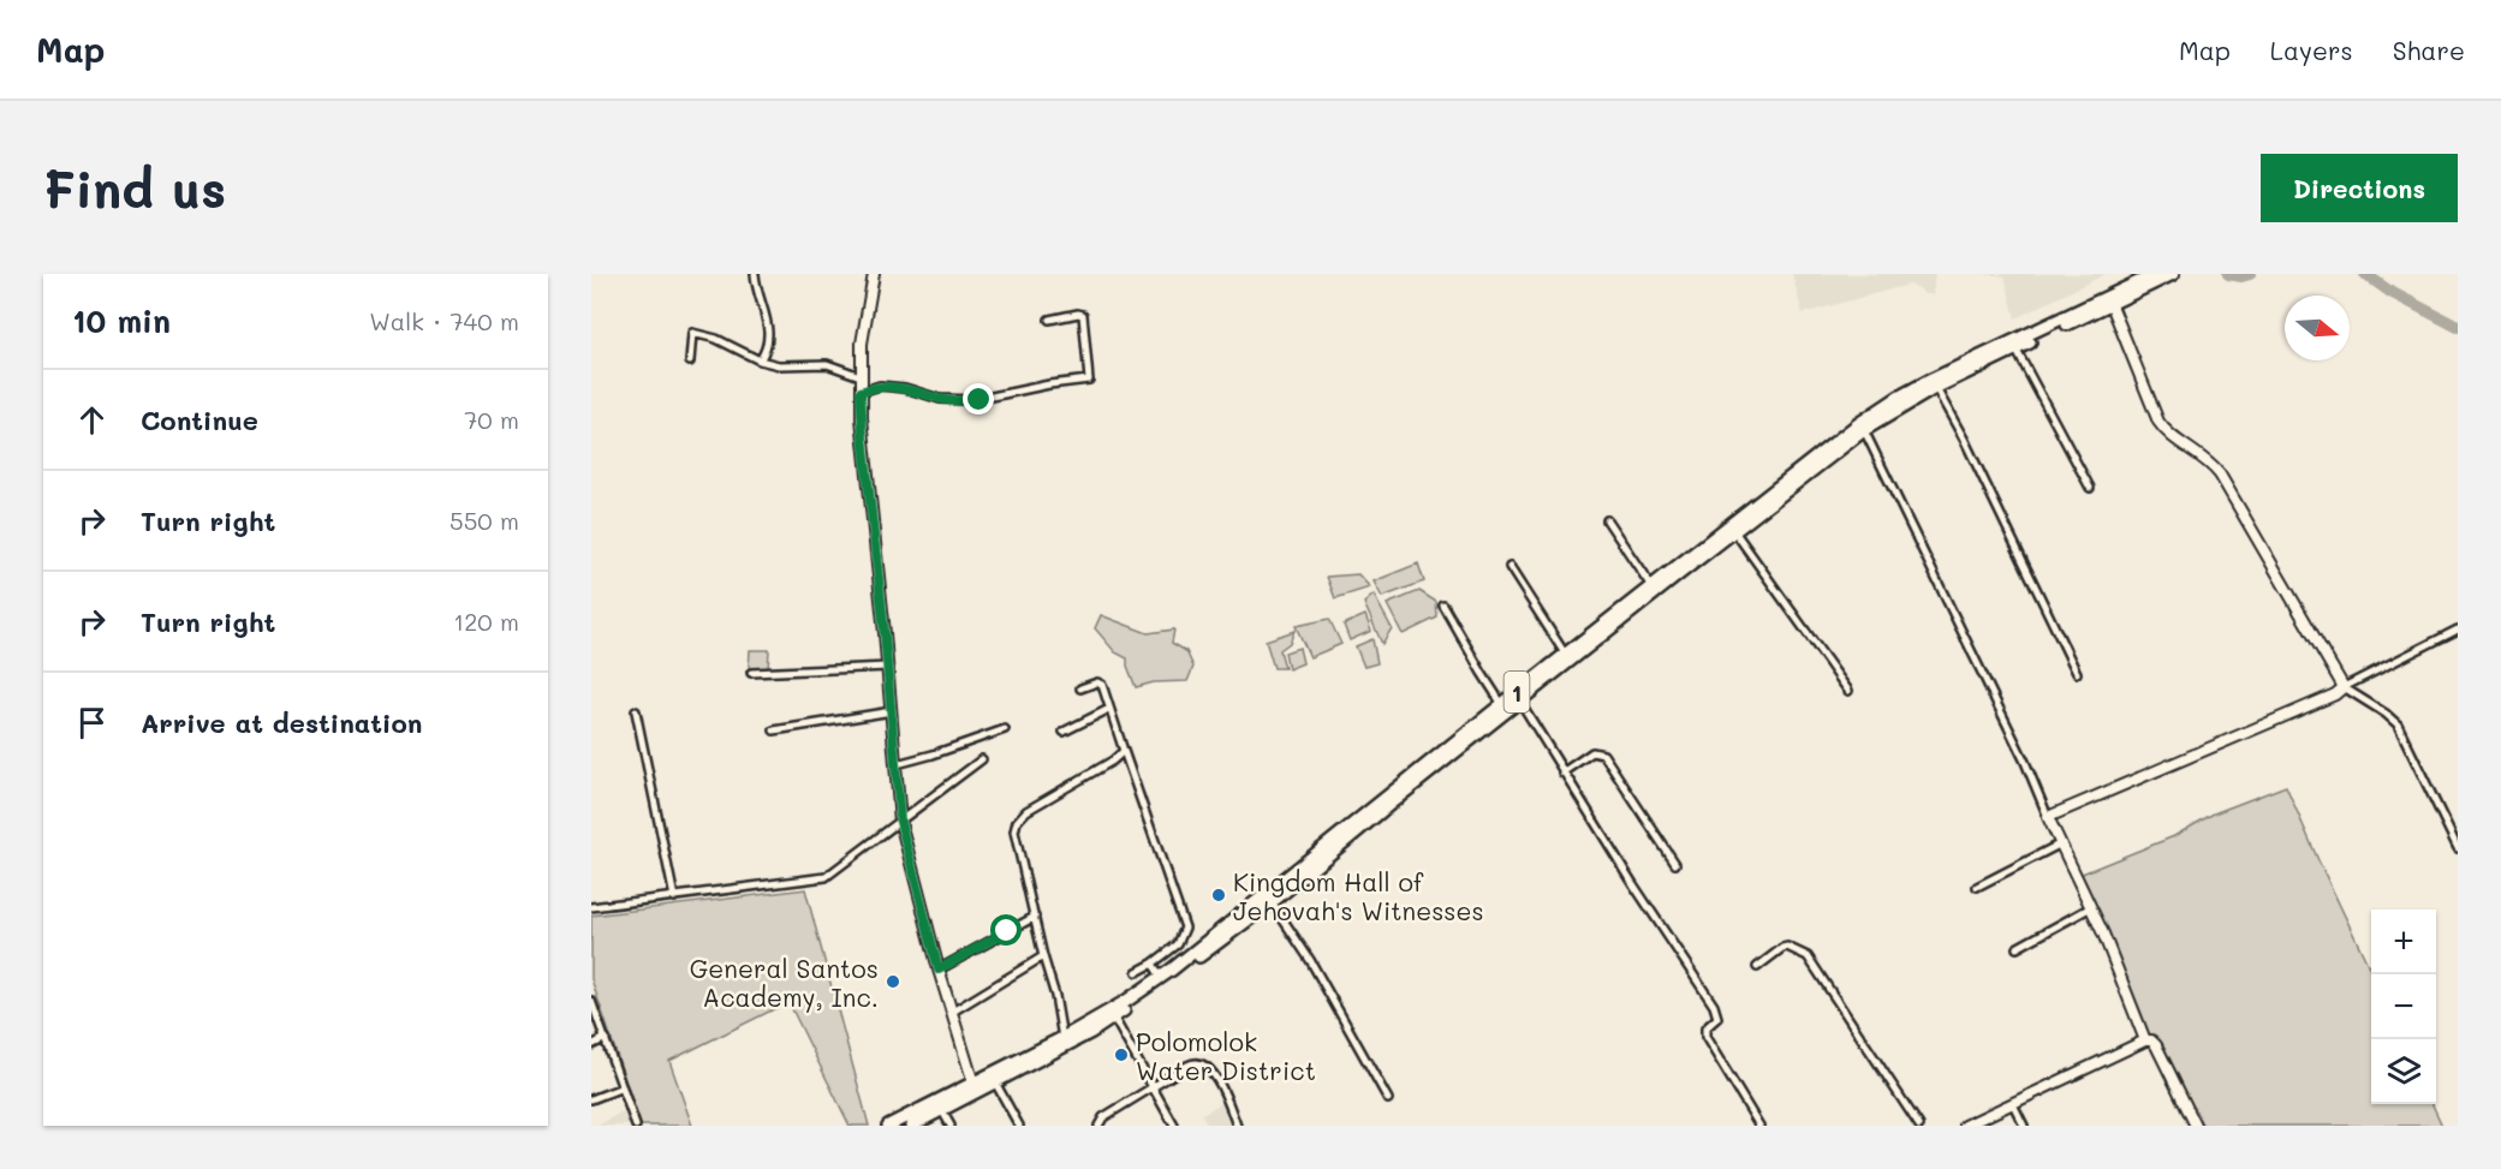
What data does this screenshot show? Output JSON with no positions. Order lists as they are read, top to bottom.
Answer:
{
  "streets": {
    "highway": ["1"]
  },
  "places": ["Kingdom Hall of Jehovah's Witnesses", "General Santos Academy, Inc.", "Polomolok Water District"],
  "north": "right",
  "page": {
    "header": "Map",
    "nav": ["Map", "Layers", "Share"],
    "buttons": "Directions",
    "title": "Find us",
    "heading": ["10 min", "Walk · 740 m"],
    "list": [
      ["Continue", "70 m"],
      ["Turn right", "550 m"],
      ["Turn right", "120 m"],
      "Arrive at destination"
    ],
    "map_buttons": ["+", "−"]
  }
}
